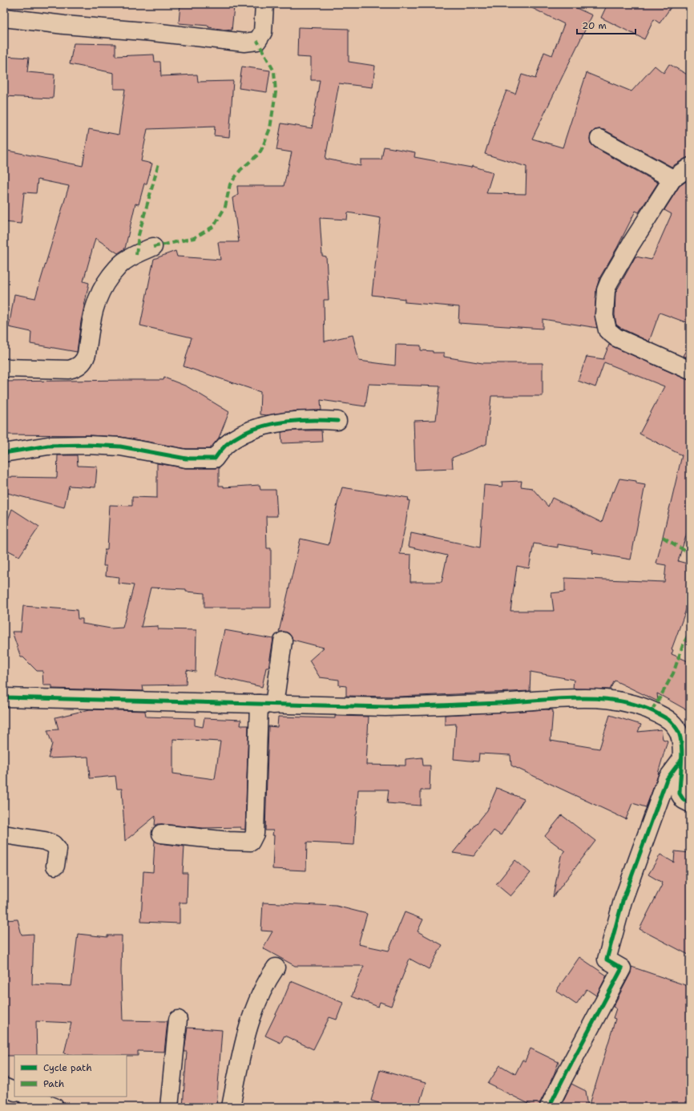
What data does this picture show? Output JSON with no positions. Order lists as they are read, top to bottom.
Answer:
{
  "legend": ["Cycle path", "Path"],
  "scale_bar": "20 m"
}
